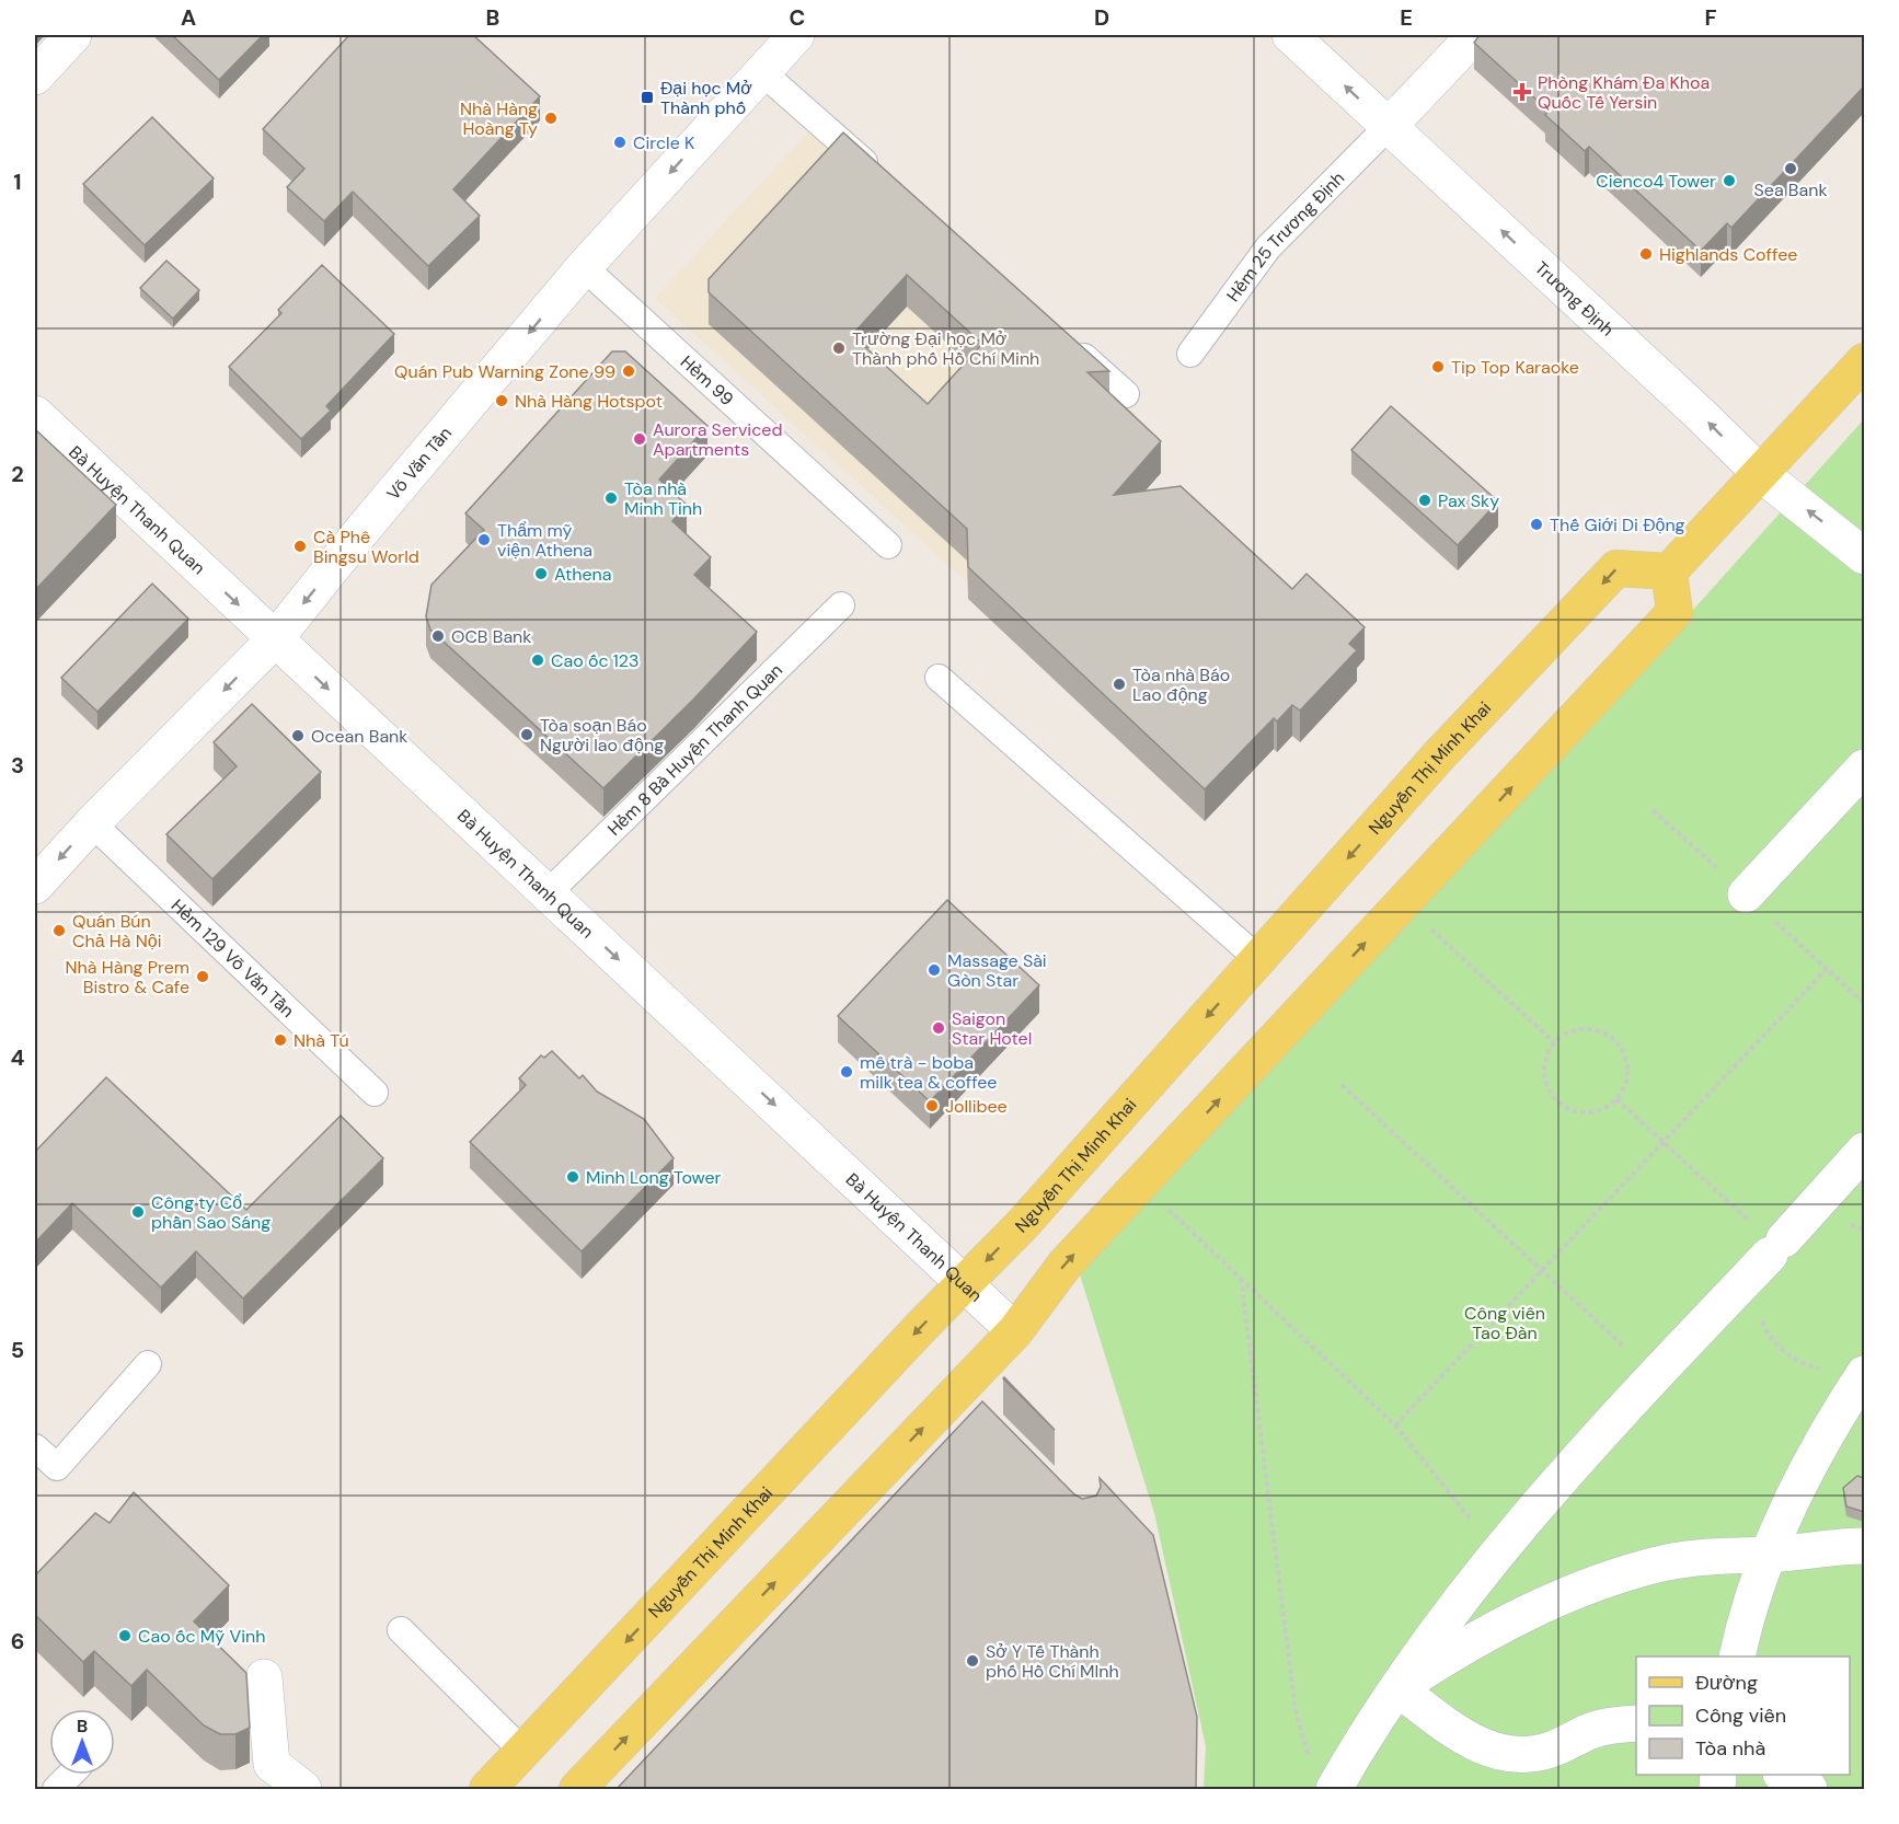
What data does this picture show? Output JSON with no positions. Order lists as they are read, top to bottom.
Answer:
{
  "streets": {
    "main road": ["Nguyễn Thị Minh Khai"],
    "street": ["Trương Định", "Võ Văn Tần", "Bà Huyện Thanh Quan"],
    "lane": [
      "Hẻm 25 Trương Định",
      "Hẻm 99",
      "Hẻm 8 Bà Huyện Thanh Quan",
      "Hẻm 129 Võ Văn Tần"
    ]
  },
  "crossings": [
    ["Hẻm 25 Trương Định", "Trương Định"],
    ["Hẻm 99", "Võ Văn Tần"],
    ["Võ Văn Tần", "Bà Huyện Thanh Quan"],
    ["Võ Văn Tần", "Hẻm 129 Võ Văn Tần"],
    ["Bà Huyện Thanh Quan", "Hẻm 8 Bà Huyện Thanh Quan"],
    ["Bà Huyện Thanh Quan", "Nguyễn Thị Minh Khai"]
  ],
  "one_way": ["Trương Định", "Võ Văn Tần", "Bà Huyện Thanh Quan"],
  "parks": ["Công viên Tao Đàn"],
  "places": {
    "health": ["Phòng Khám Đa Khoa Quốc Tế Yersin"],
    "transit": ["Đại học Mở Thành phố"],
    "other": [
      "Nhà Hàng Hoàng Ty",
      "Circle K",
      "Sea Bank",
      "Cienco4 Tower",
      "Highlands Coffee",
      "Trường Đại học Mở Thành phố Hồ Chí Minh",
      "Tip Top Karaoke",
      "Quán Pub Warning Zone 99",
      "Nhà Hàng Hotspot",
      "Aurora Serviced Apartments",
      "Tòa nhà Minh Tinh",
      "Pax Sky",
      "Thế Giới Di Động",
      "Thẩm mỹ viện Athena",
      "Cà Phê Bingsu World",
      "Athena",
      "OCB Bank",
      "Cao ốc 123",
      "Tòa nhà Báo Lao động",
      "Tòa soạn Báo Người lao động",
      "Ocean Bank",
      "Quán Bún Chả Hà Nội",
      "Massage Sài Gòn Star",
      "Nhà Hàng Prem Bistro & Cafe",
      "Saigon Star Hotel",
      "Nhà Tú",
      "mê trà - boba milk tea & coffee",
      "Jollibee",
      "Minh Long Tower",
      "Công ty Cổ phần Sao Sáng",
      "Cao ốc Mỹ Vinh",
      "Sở Y Tế Thành phố Hồ Chí MInh"
    ]
  },
  "legend": ["Đường", "Công viên", "Tòa nhà"],
  "north": "top",
  "grid": {
    "columns": [
      "A",
      "B",
      "C",
      "D",
      "E",
      "F"
    ],
    "rows": [
      "1",
      "2",
      "3",
      "4",
      "5",
      "6"
    ]
  }
}
